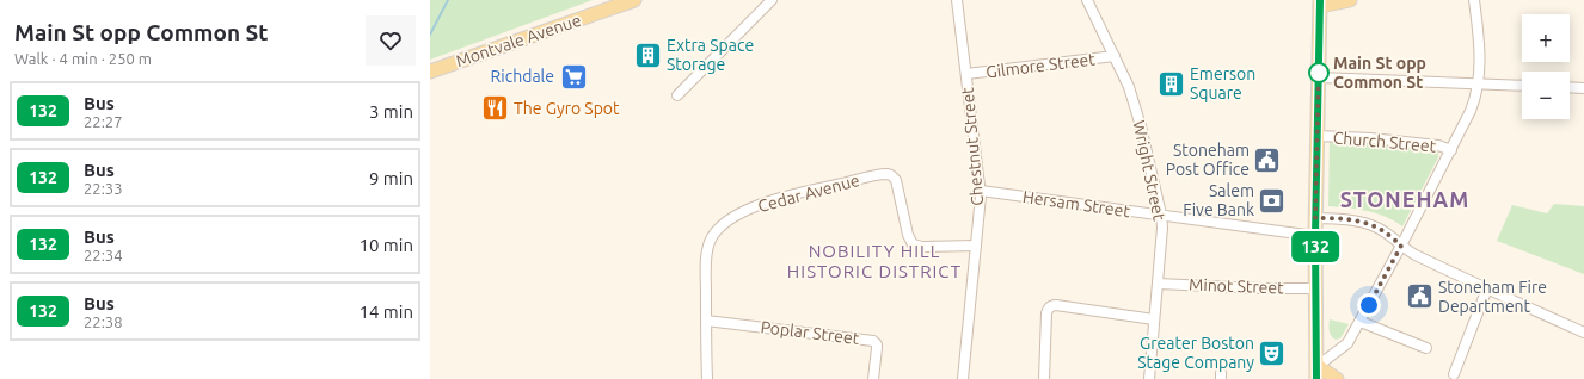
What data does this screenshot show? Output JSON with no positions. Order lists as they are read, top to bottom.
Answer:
{
  "streets": {
    "main road": ["Montvale Avenue"],
    "street": [
      "Gilmore Street",
      "Church Street",
      "Chestnut Street",
      "Wright Street",
      "Cedar Avenue",
      "Hersam Street",
      "Minot Street",
      "Poplar Street"
    ]
  },
  "crossings": [
    ["Gilmore Street", "Chestnut Street"],
    ["Gilmore Street", "Wright Street"],
    ["Chestnut Street", "Cedar Avenue"],
    ["Chestnut Street", "Hersam Street"],
    ["Wright Street", "Hersam Street"],
    ["Wright Street", "Minot Street"],
    ["Cedar Avenue", "Poplar Street"]
  ],
  "districts": ["STONEHAM", "NOBILITY HILL HISTORIC DISTRICT"],
  "places": {
    "building": ["Extra Space Storage", "Emerson Square"],
    "other": ["Main St opp Common St"],
    "supermarket": ["Richdale"],
    "restaurant": ["The Gyro Spot"],
    "public building": ["Stoneham Post Office", "Stoneham Fire Department"],
    "bank": ["Salem Five Bank"],
    "theatre": ["Greater Boston Stage Company"]
  },
  "lines": ["bus line 132"],
  "page": {
    "heading": ["Main St opp Common St", "Walk · 4 min · 250 m"],
    "on_map": "132",
    "map_buttons": ["+", "−"],
    "list": [
      {
        "mark": "132",
        "name": "Bus",
        "note": "22:27",
        "value": "3 min"
      },
      {
        "mark": "132",
        "name": "Bus",
        "note": "22:33",
        "value": "9 min"
      },
      {
        "mark": "132",
        "name": "Bus",
        "note": "22:34",
        "value": "10 min"
      },
      {
        "mark": "132",
        "name": "Bus",
        "note": "22:38",
        "value": "14 min"
      }
    ]
  }
}
